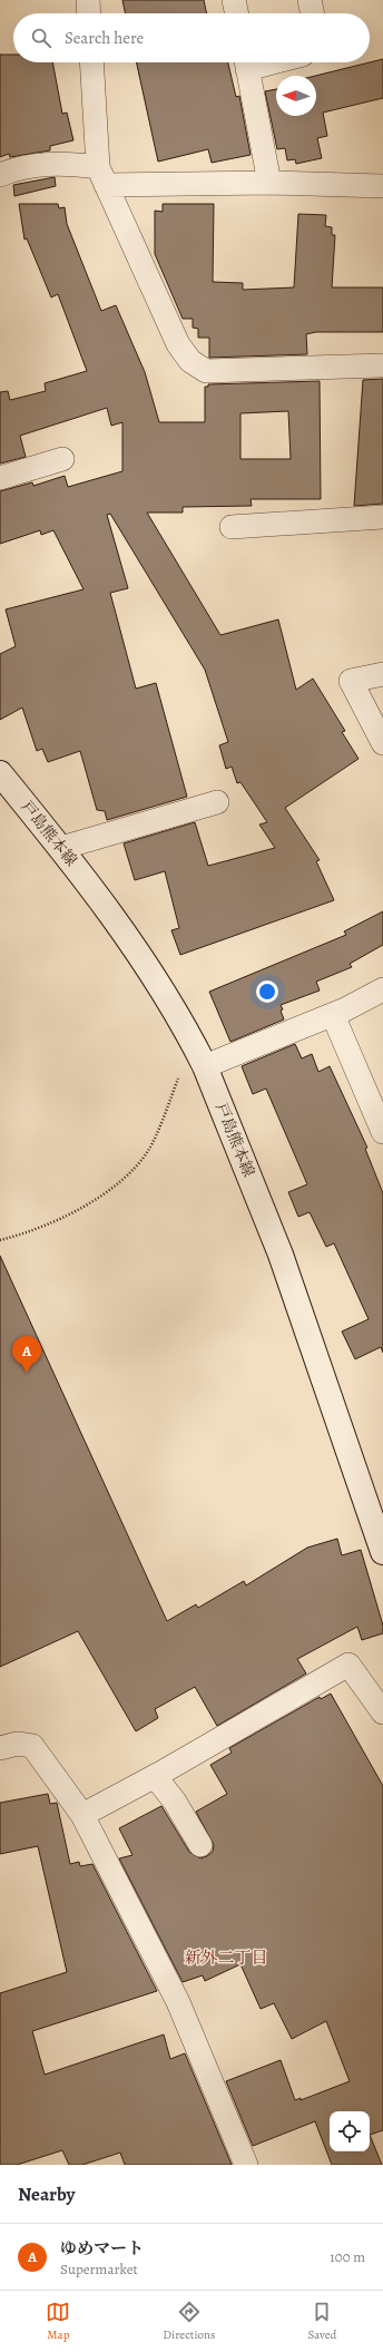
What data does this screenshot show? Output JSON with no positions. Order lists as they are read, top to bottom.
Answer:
{
  "streets": {
    "main road": ["戸島熊本線"]
  },
  "districts": ["新外二丁目"],
  "north": "left",
  "page": {
    "search": "Search here",
    "pins": "A",
    "heading": "Nearby",
    "list": [
      {
        "mark": "A",
        "name": "ゆめマート",
        "note": "Supermarket",
        "value": "100 m"
      }
    ],
    "nav": ["Map", "Directions", "Saved"]
  }
}
